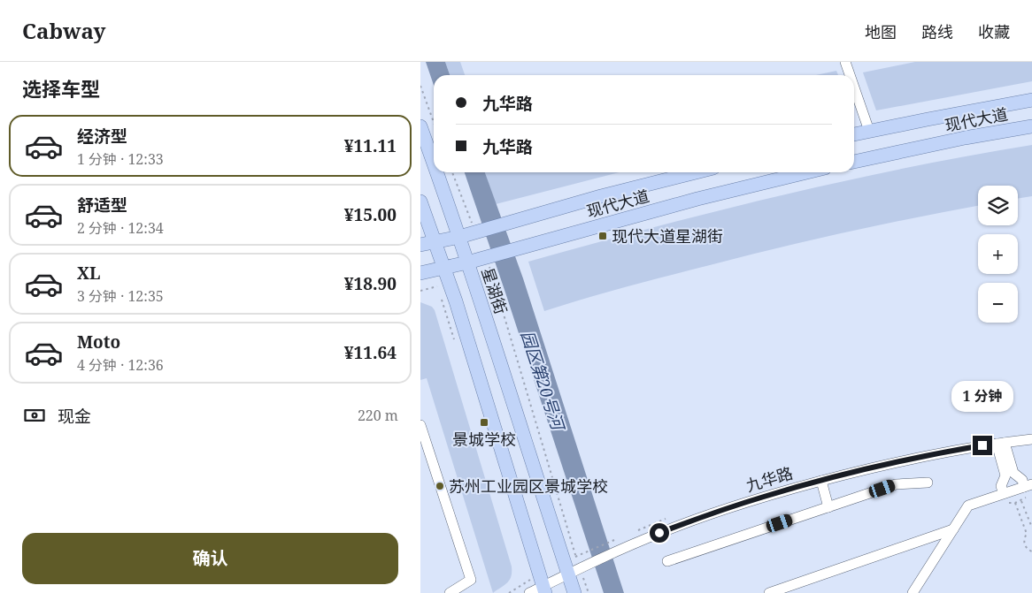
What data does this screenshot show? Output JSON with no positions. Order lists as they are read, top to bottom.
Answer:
{
  "streets": {
    "main road": ["现代大道", "星湖街"],
    "street": ["九华路"]
  },
  "crossings": [
    ["现代大道", "星湖街"],
    ["星湖街", "九华路"]
  ],
  "water": ["园区第20号河"],
  "places": {
    "transit": ["现代大道星湖街", "景城学校"],
    "other": ["苏州工业园区景城学校"]
  },
  "page": {
    "header": "Cabway",
    "nav": ["地图", "路线", "收藏"],
    "heading": "选择车型",
    "banner": ["九华路", "九华路"],
    "list": [
      {
        "name": "经济型",
        "note": "1 分钟 · 12:33",
        "value": "¥11.11"
      },
      {
        "name": "舒适型",
        "note": "2 分钟 · 12:34",
        "value": "¥15.00"
      },
      {
        "name": "XL",
        "note": "3 分钟 · 12:35",
        "value": "¥18.90"
      },
      {
        "name": "Moto",
        "note": "4 分钟 · 12:36",
        "value": "¥11.64"
      }
    ],
    "map_buttons": ["+", "−"],
    "bubble": "1 分钟",
    "pay": ["现金", "220 m"],
    "buttons": "确认"
  }
}
